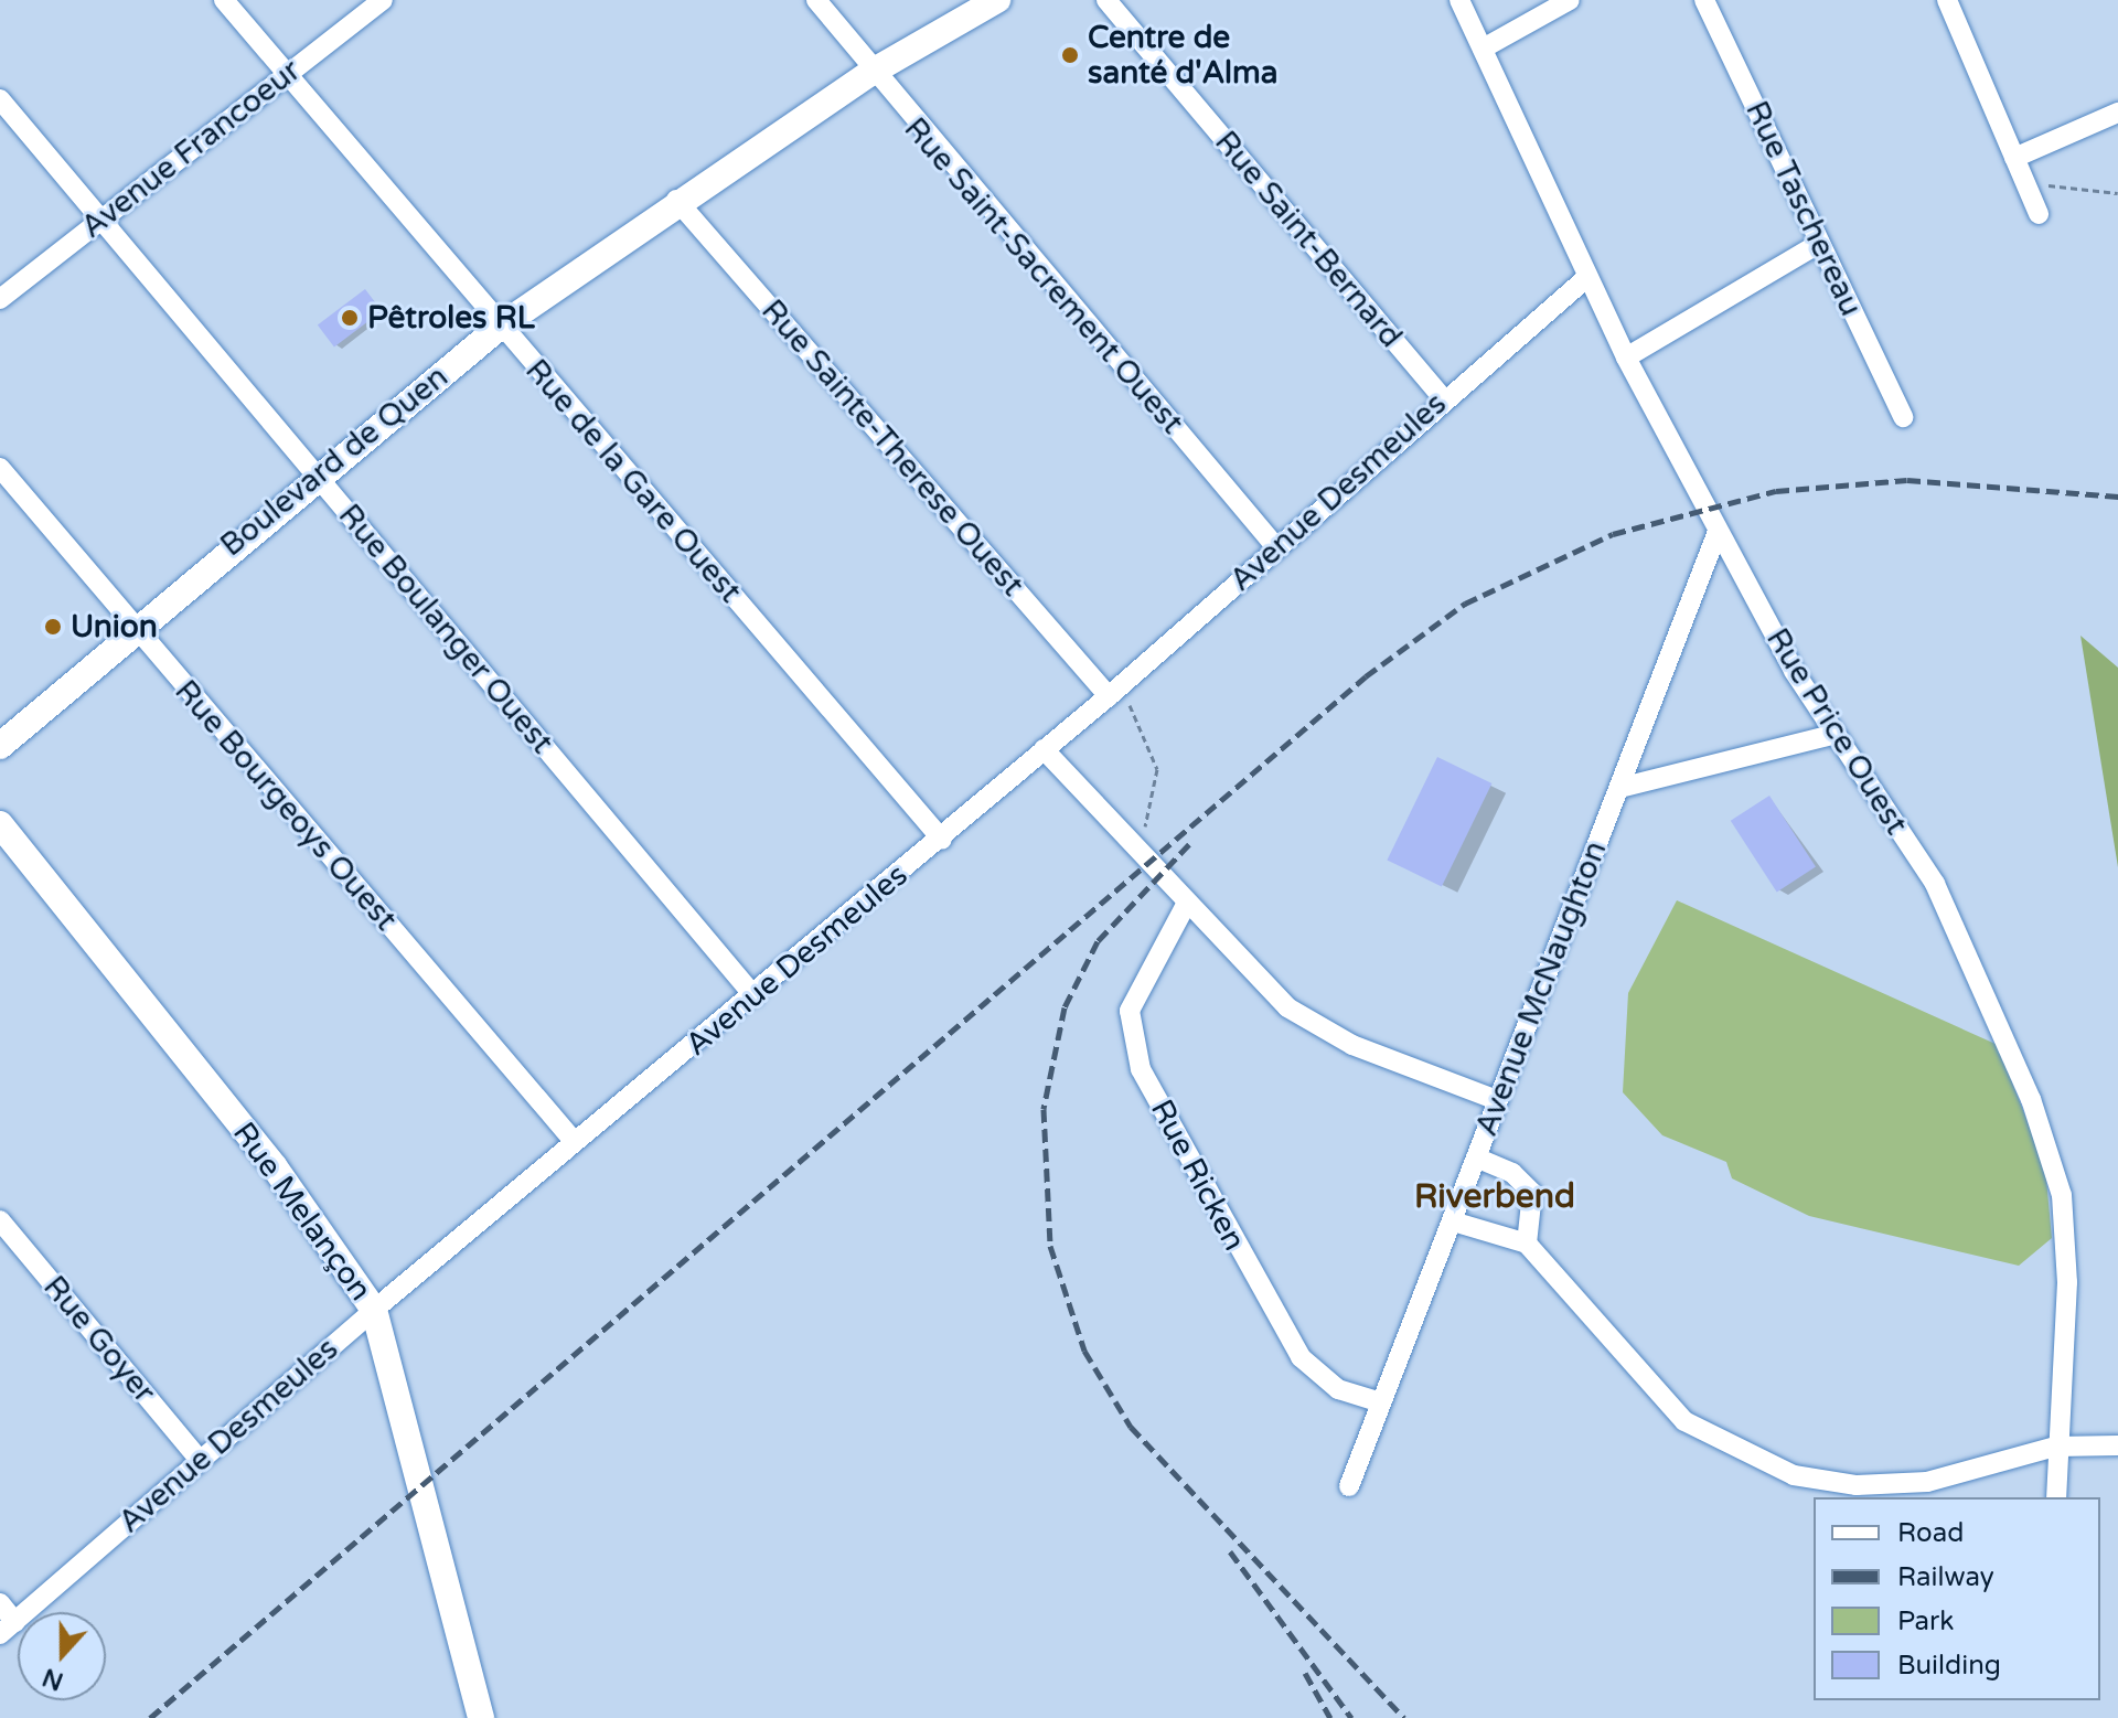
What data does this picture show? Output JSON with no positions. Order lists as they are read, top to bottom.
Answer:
{
  "streets": {
    "street": [
      "Avenue Francoeur",
      "Rue Taschereau",
      "Rue Saint-Bernard",
      "Rue Saint-Sacrement Ouest",
      "Rue Sainte-Therese Ouest",
      "Boulevard de Quen",
      "Rue de la Gare Ouest",
      "Avenue Desmeules",
      "Rue Boulanger Ouest",
      "Rue Price Ouest",
      "Rue Bourgeoys Ouest",
      "Avenue McNaughton",
      "Rue Ricken",
      "Rue Melançon",
      "Rue Goyer"
    ]
  },
  "crossings": [
    ["Avenue Francoeur", "Rue de la Gare Ouest"],
    ["Avenue Francoeur", "Rue Boulanger Ouest"],
    ["Rue Saint-Bernard", "Avenue Desmeules"],
    ["Rue Saint-Sacrement Ouest", "Boulevard de Quen"],
    ["Rue Saint-Sacrement Ouest", "Avenue Desmeules"],
    ["Rue Sainte-Therese Ouest", "Boulevard de Quen"],
    ["Rue Sainte-Therese Ouest", "Avenue Desmeules"],
    ["Boulevard de Quen", "Rue de la Gare Ouest"],
    ["Boulevard de Quen", "Rue Boulanger Ouest"],
    ["Boulevard de Quen", "Rue Bourgeoys Ouest"],
    ["Rue de la Gare Ouest", "Avenue Desmeules"],
    ["Avenue Desmeules", "Rue Boulanger Ouest"],
    ["Avenue Desmeules", "Rue Price Ouest"],
    ["Avenue Desmeules", "Rue Bourgeoys Ouest"],
    ["Avenue Desmeules", "Rue Melançon"],
    ["Avenue Desmeules", "Rue Goyer"],
    ["Rue Price Ouest", "Avenue McNaughton"],
    ["Avenue McNaughton", "Rue Ricken"]
  ],
  "districts": ["Riverbend"],
  "places": ["Centre de santé d'Alma", "Pêtroles RL", "Union"],
  "legend": [
    "Road",
    "Railway",
    "Park",
    "Building"
  ],
  "north": "bottom"
}
